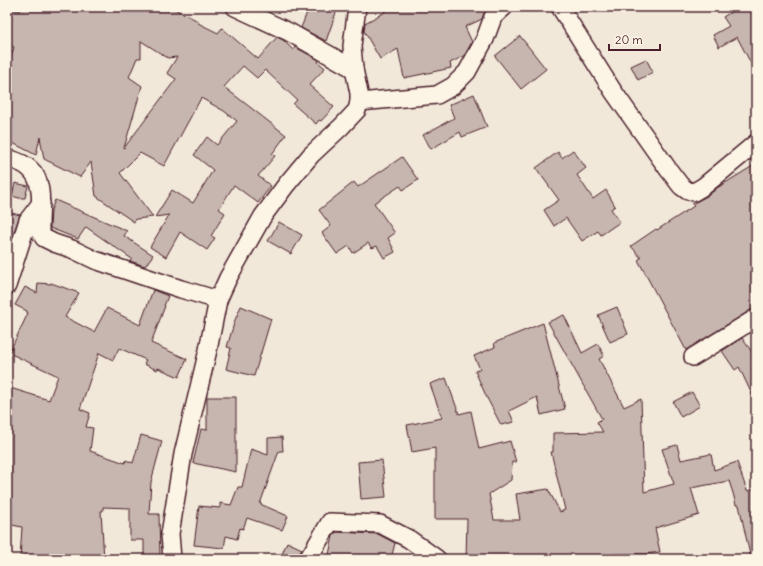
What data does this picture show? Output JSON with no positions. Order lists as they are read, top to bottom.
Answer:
{
  "scale_bar": "20 m"
}
